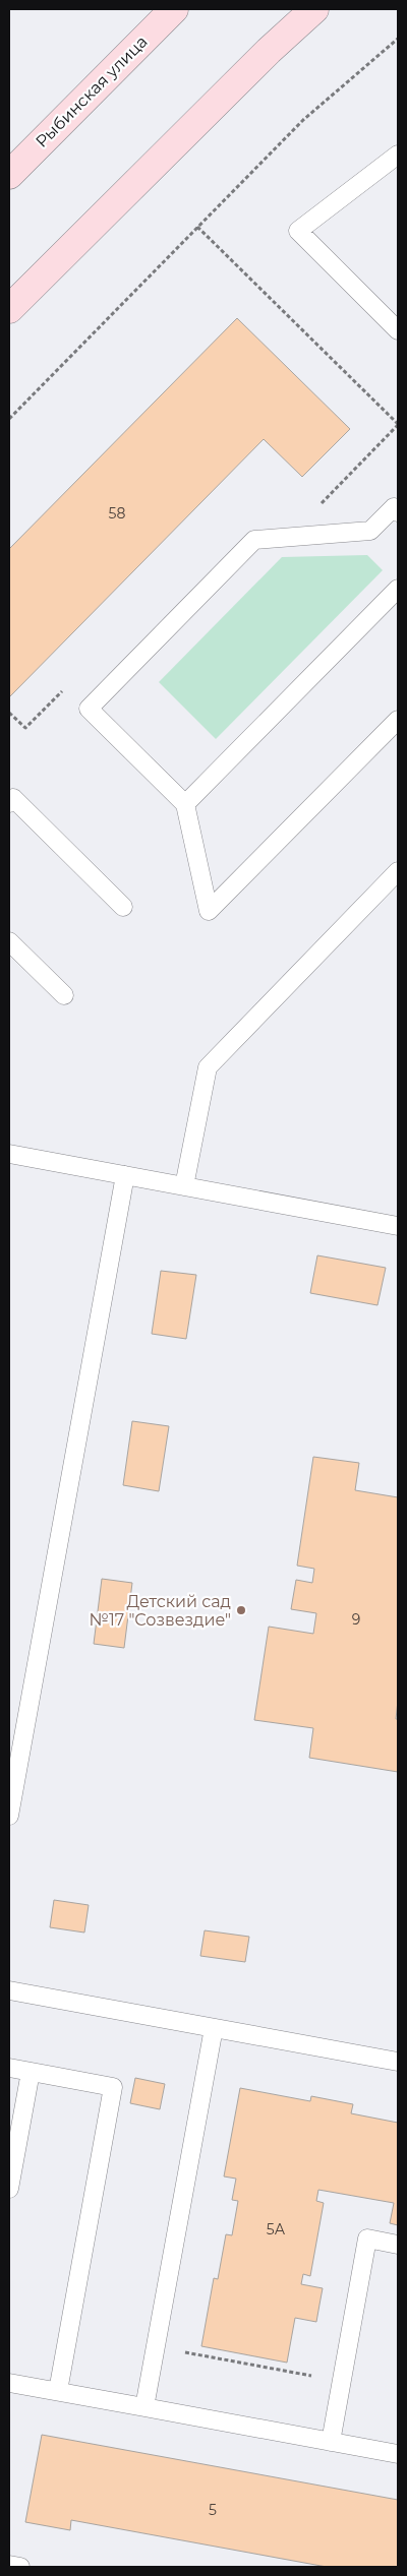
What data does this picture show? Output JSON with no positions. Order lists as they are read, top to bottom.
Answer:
{
  "streets": {
    "main road": ["Рыбинская улица"]
  },
  "places": ["Детский сад №17 \"Созвездие\""],
  "house_numbers": [
    "58",
    "9",
    "5А",
    "5"
  ]
}
